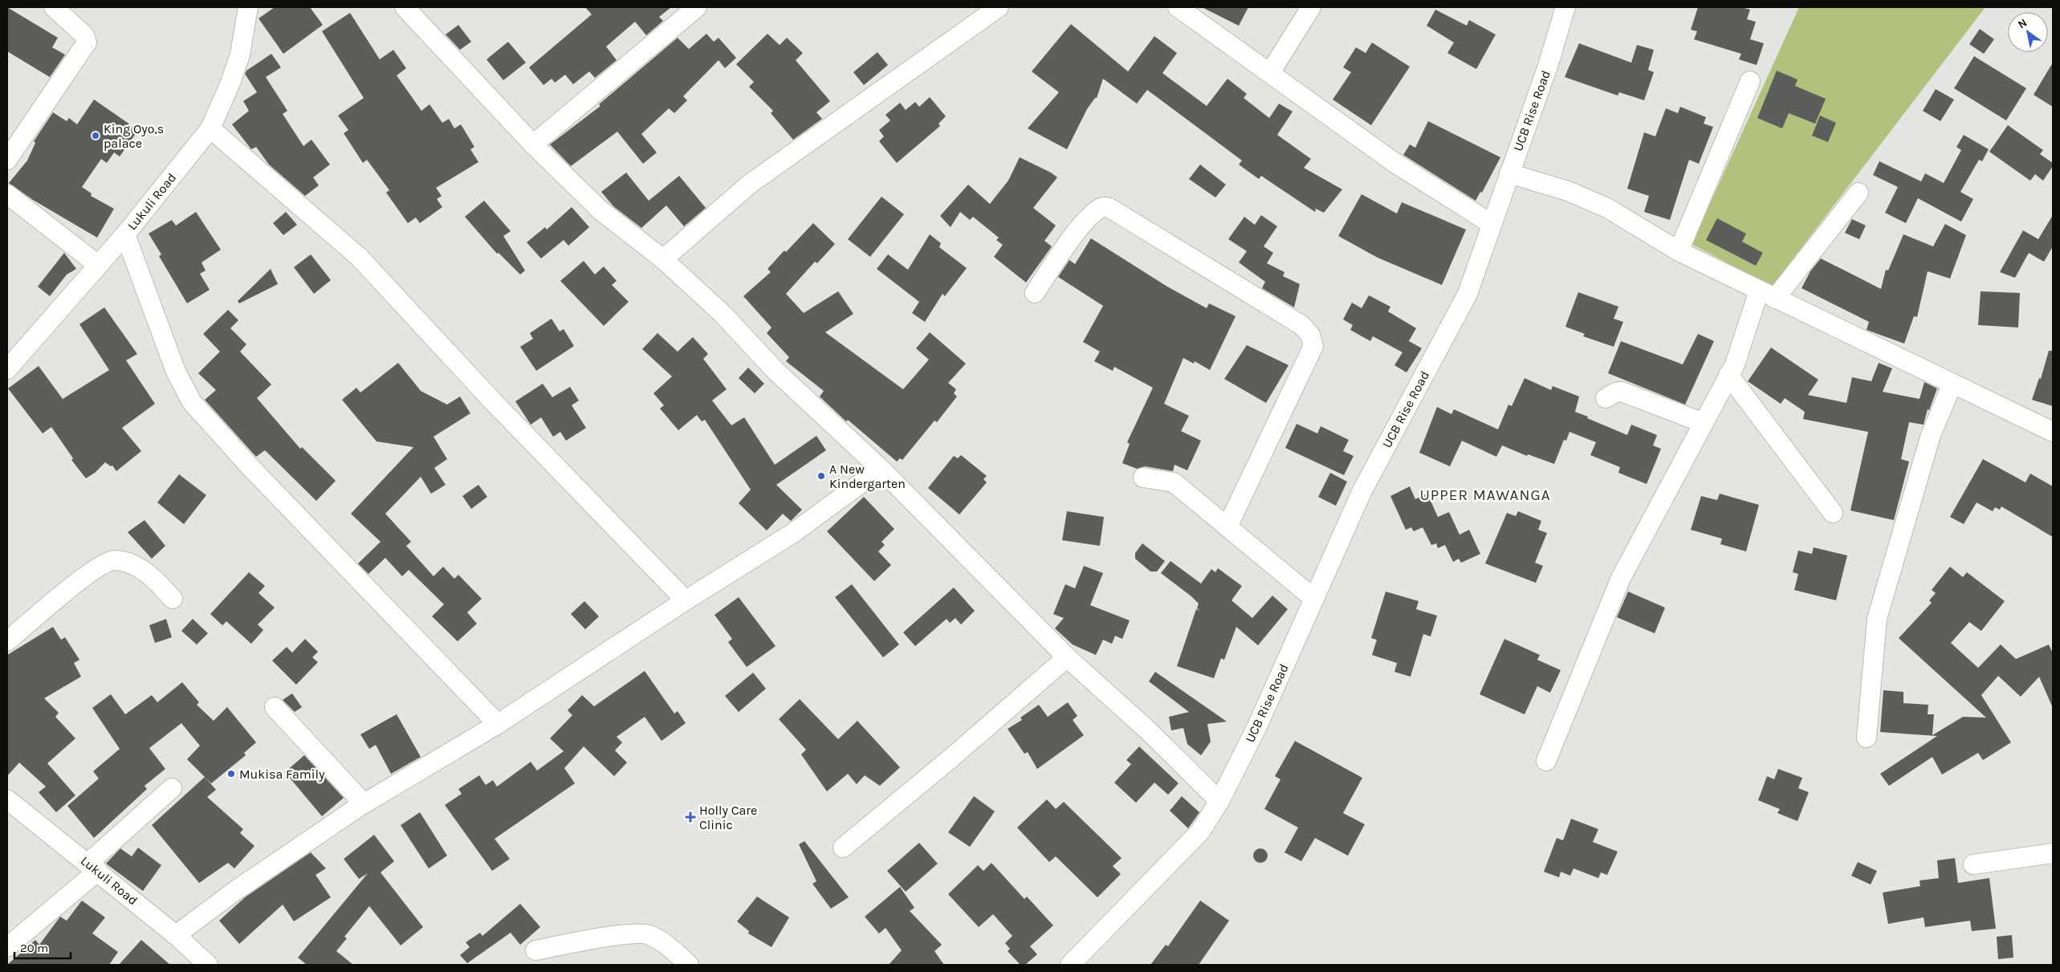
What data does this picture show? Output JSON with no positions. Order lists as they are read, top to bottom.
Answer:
{
  "streets": {
    "street": ["UCB Rise Road", "Lukuli Road"]
  },
  "districts": ["UPPER MAWANGA"],
  "places": {
    "other": ["King Oyo,s palace", "A New Kindergarten", "Mukisa Family"],
    "health": ["Holly Care Clinic"]
  },
  "scale_bar": "20 m",
  "north": "top left"
}
